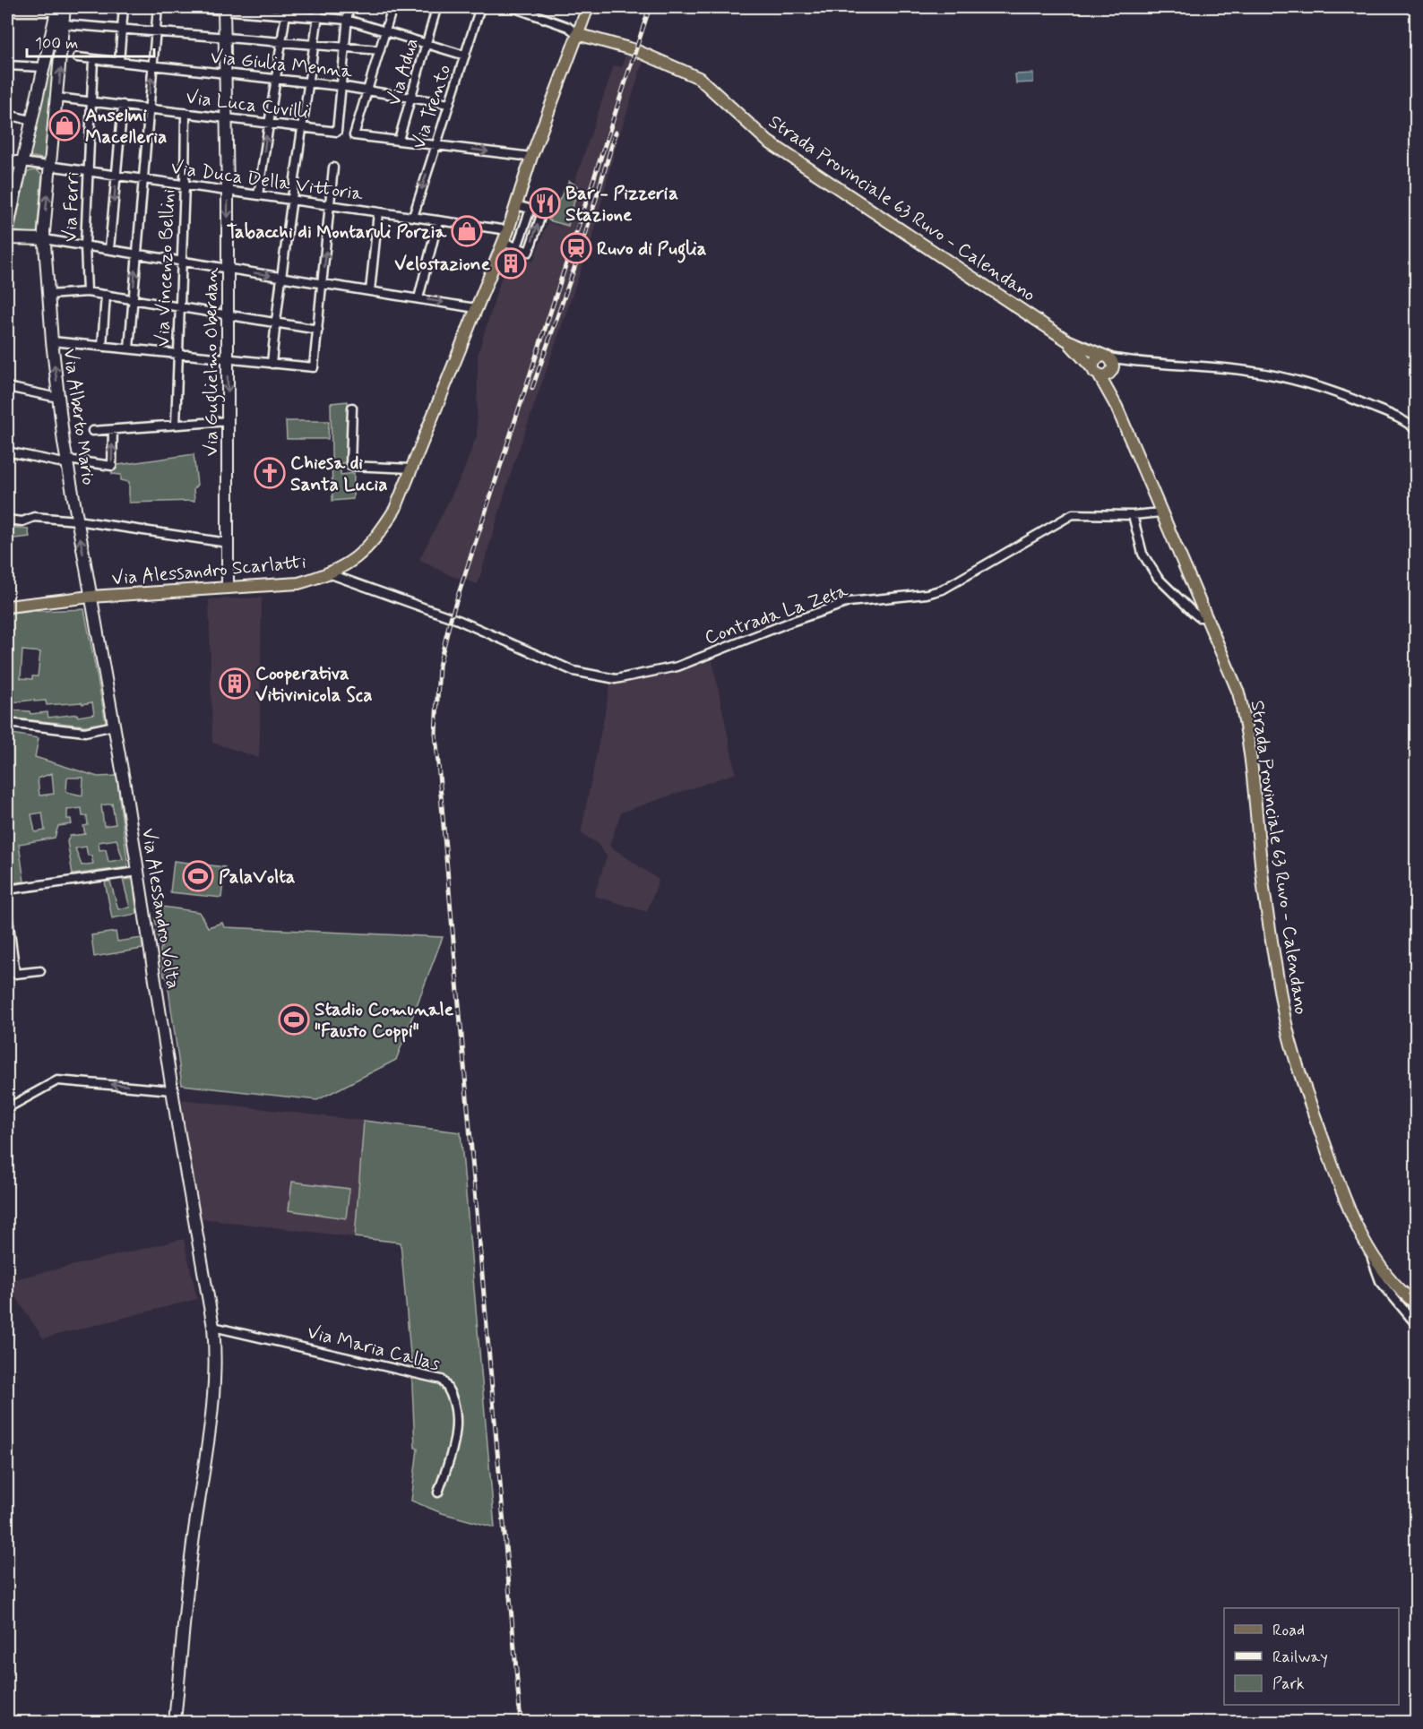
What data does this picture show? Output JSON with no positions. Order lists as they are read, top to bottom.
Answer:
{
  "streets": {
    "main road": ["Strada Provinciale 63 Ruvo - Calendano", "Via Alessandro Scarlatti"],
    "street": [
      "Via Giulia Menna",
      "Via Adua",
      "Via Luca Cuvilli",
      "Via Trento",
      "Via Duca Della Vittoria",
      "Via Ferri",
      "Via Vincenzo Bellini",
      "Via Guglielmo Oberdan",
      "Via Alberto Mario",
      "Contrada La Zeta",
      "Via Alessandro Volta",
      "Via Maria Callas"
    ]
  },
  "crossings": [
    ["Via Giulia Menna", "Via Adua"],
    ["Via Giulia Menna", "Via Luca Cuvilli"],
    ["Via Giulia Menna", "Via Trento"],
    ["Via Giulia Menna", "Via Ferri"],
    ["Via Giulia Menna", "Via Guglielmo Oberdan"],
    ["Via Luca Cuvilli", "Via Ferri"],
    ["Via Luca Cuvilli", "Via Vincenzo Bellini"],
    ["Via Luca Cuvilli", "Via Guglielmo Oberdan"],
    ["Via Luca Cuvilli", "Via Alberto Mario"],
    ["Via Trento", "Via Duca Della Vittoria"],
    ["Via Duca Della Vittoria", "Via Ferri"],
    ["Via Duca Della Vittoria", "Via Vincenzo Bellini"],
    ["Via Duca Della Vittoria", "Via Guglielmo Oberdan"],
    ["Via Duca Della Vittoria", "Via Alberto Mario"],
    ["Via Duca Della Vittoria", "Via Alessandro Scarlatti"],
    ["Strada Provinciale 63 Ruvo - Calendano", "Via Alessandro Scarlatti"],
    ["Strada Provinciale 63 Ruvo - Calendano", "Contrada La Zeta"],
    ["Via Guglielmo Oberdan", "Via Alessandro Scarlatti"],
    ["Via Alberto Mario", "Via Alessandro Scarlatti"],
    ["Via Alberto Mario", "Via Alessandro Volta"],
    ["Via Alessandro Scarlatti", "Contrada La Zeta"],
    ["Via Alessandro Scarlatti", "Via Alessandro Volta"],
    ["Via Alessandro Volta", "Via Maria Callas"]
  ],
  "places": {
    "shop": ["Anselmi Macelleria", "Tabacchi di Montaruli Porzia"],
    "restaurant": ["Bar - Pizzeria Stazione"],
    "station": ["Ruvo di Puglia"],
    "building": ["Velostazione", "Cooperativa Vitivinicola Sca"],
    "church": ["Chiesa di Santa Lucia"],
    "sports": ["PalaVolta", "Stadio Comunale \"Fausto Coppi\""]
  },
  "legend": ["Road", "Railway", "Park"],
  "scale_bar": "100 m"
}
